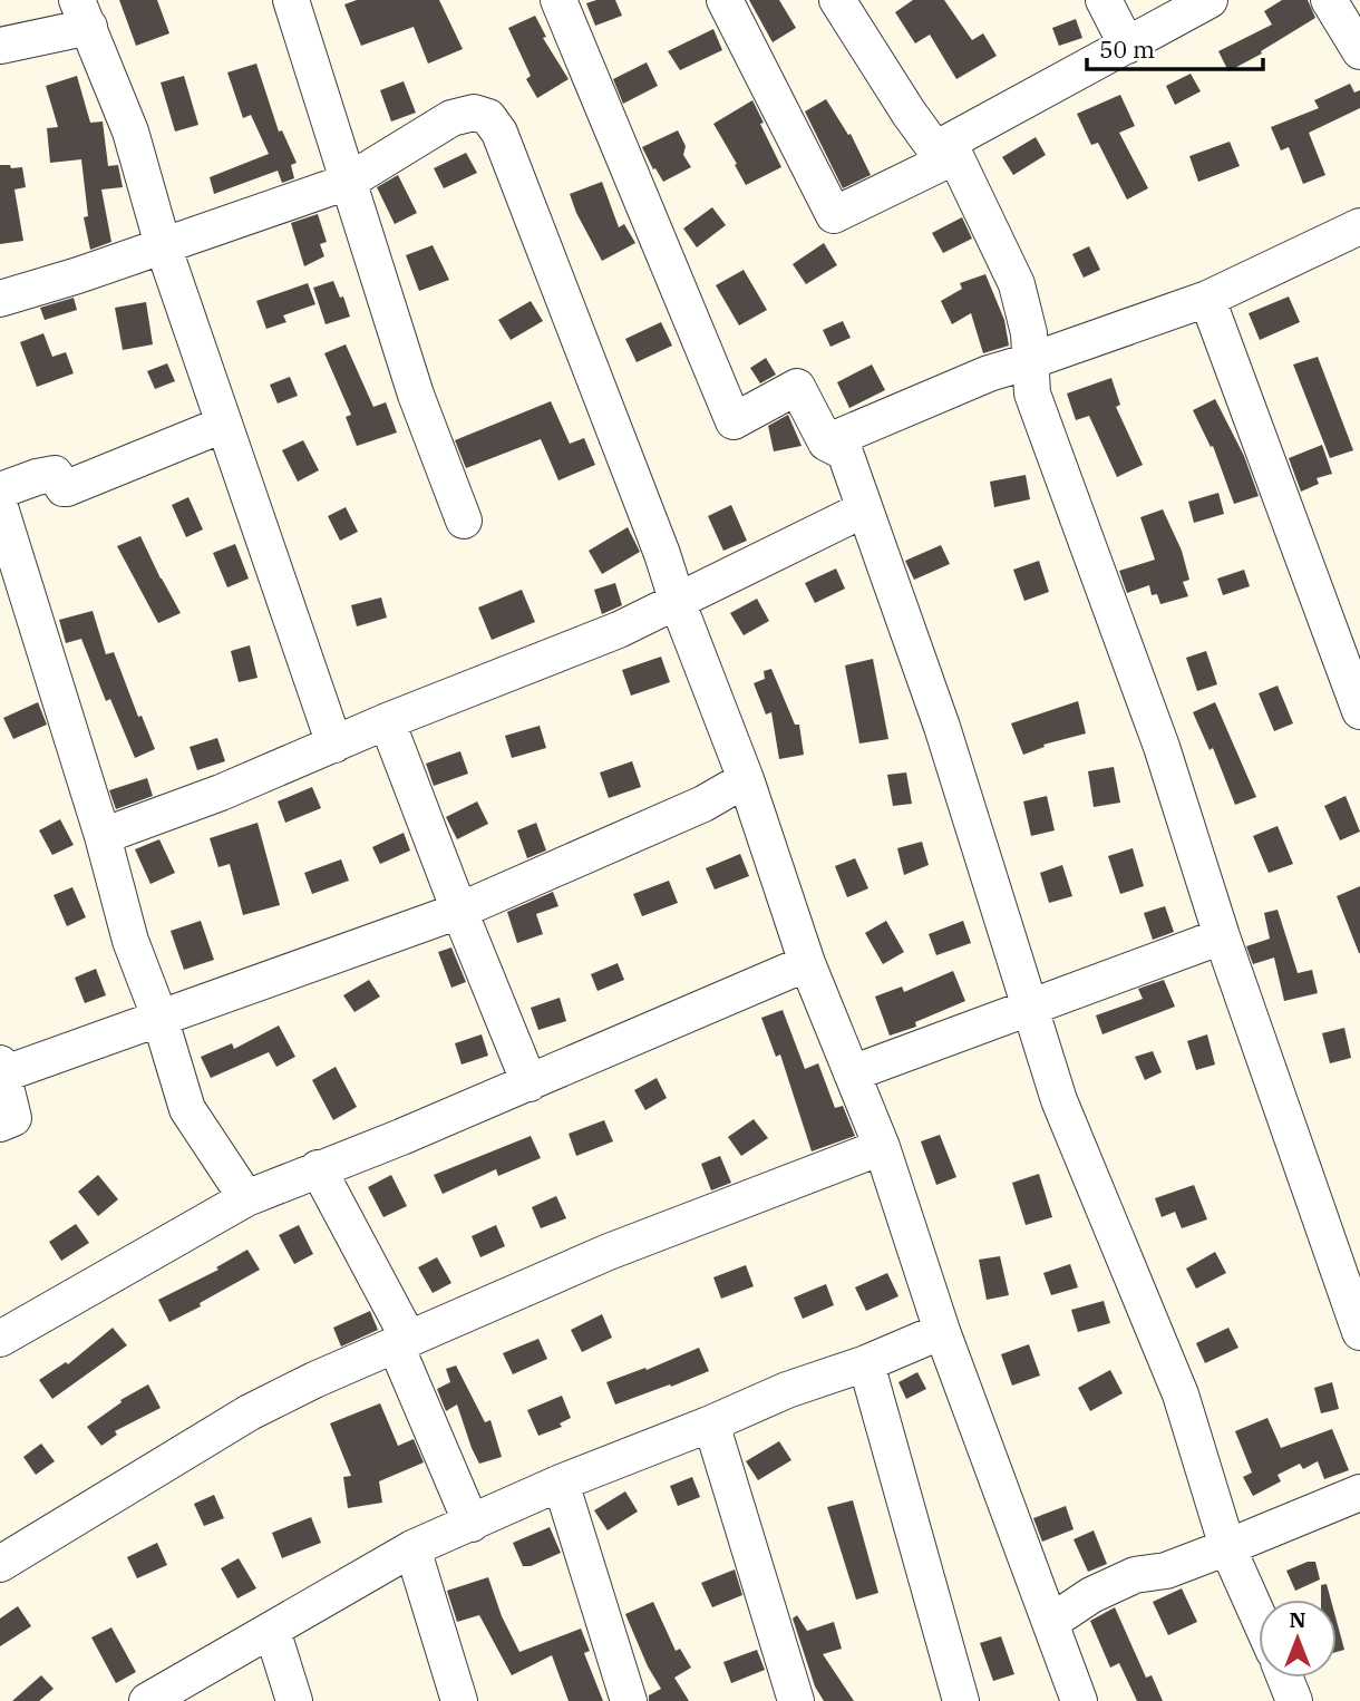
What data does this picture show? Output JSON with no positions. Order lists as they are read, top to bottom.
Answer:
{
  "scale_bar": "50 m",
  "north": "top"
}
